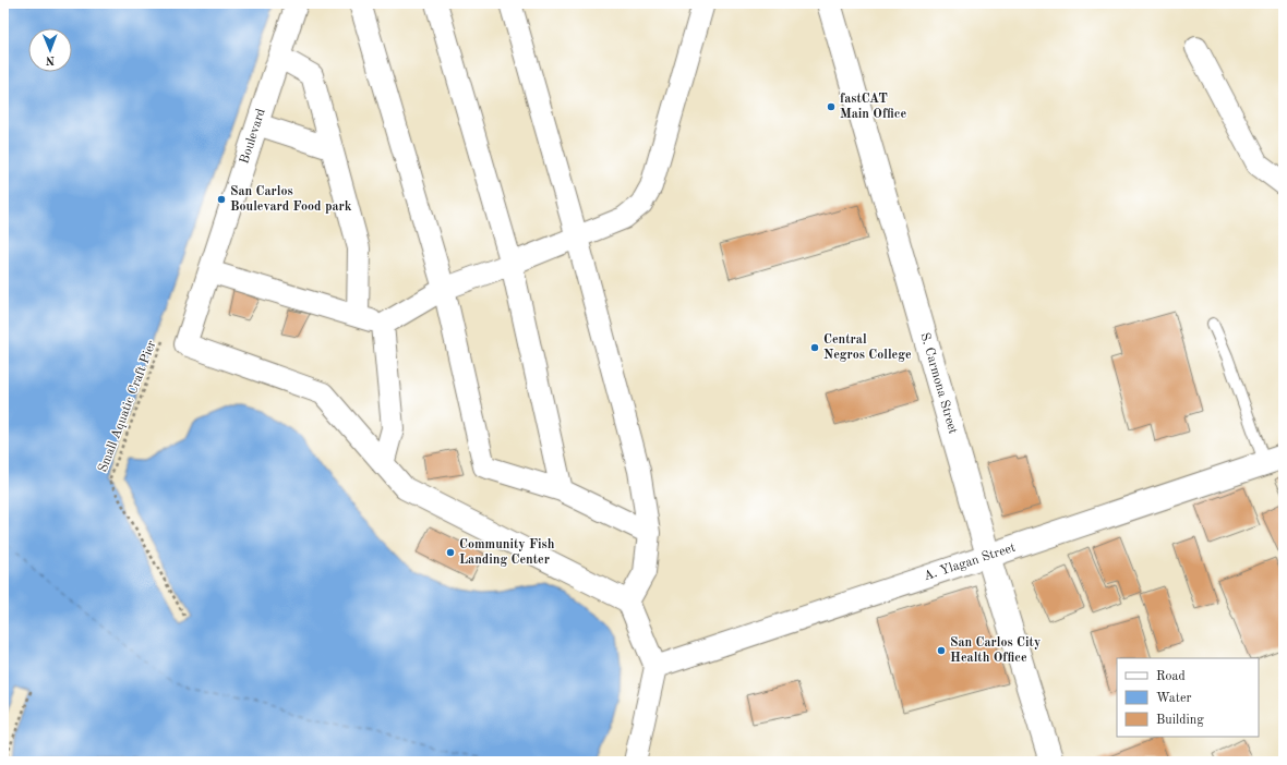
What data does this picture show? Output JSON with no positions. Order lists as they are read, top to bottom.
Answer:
{
  "streets": {
    "main road": ["S. Carmona Street", "A. Ylagan Street"],
    "street": ["Boulevard"],
    "path": ["Small Aquatic Craft Pier"]
  },
  "crossings": [
    ["Boulevard", "Small Aquatic Craft Pier"],
    ["S. Carmona Street", "A. Ylagan Street"]
  ],
  "places": [
    "fastCAT Main Office",
    "San Carlos Boulevard Food park",
    "Central Negros College",
    "Community Fish Landing Center",
    "San Carlos City Health Office"
  ],
  "legend": ["Road", "Water", "Building"],
  "north": "bottom"
}
